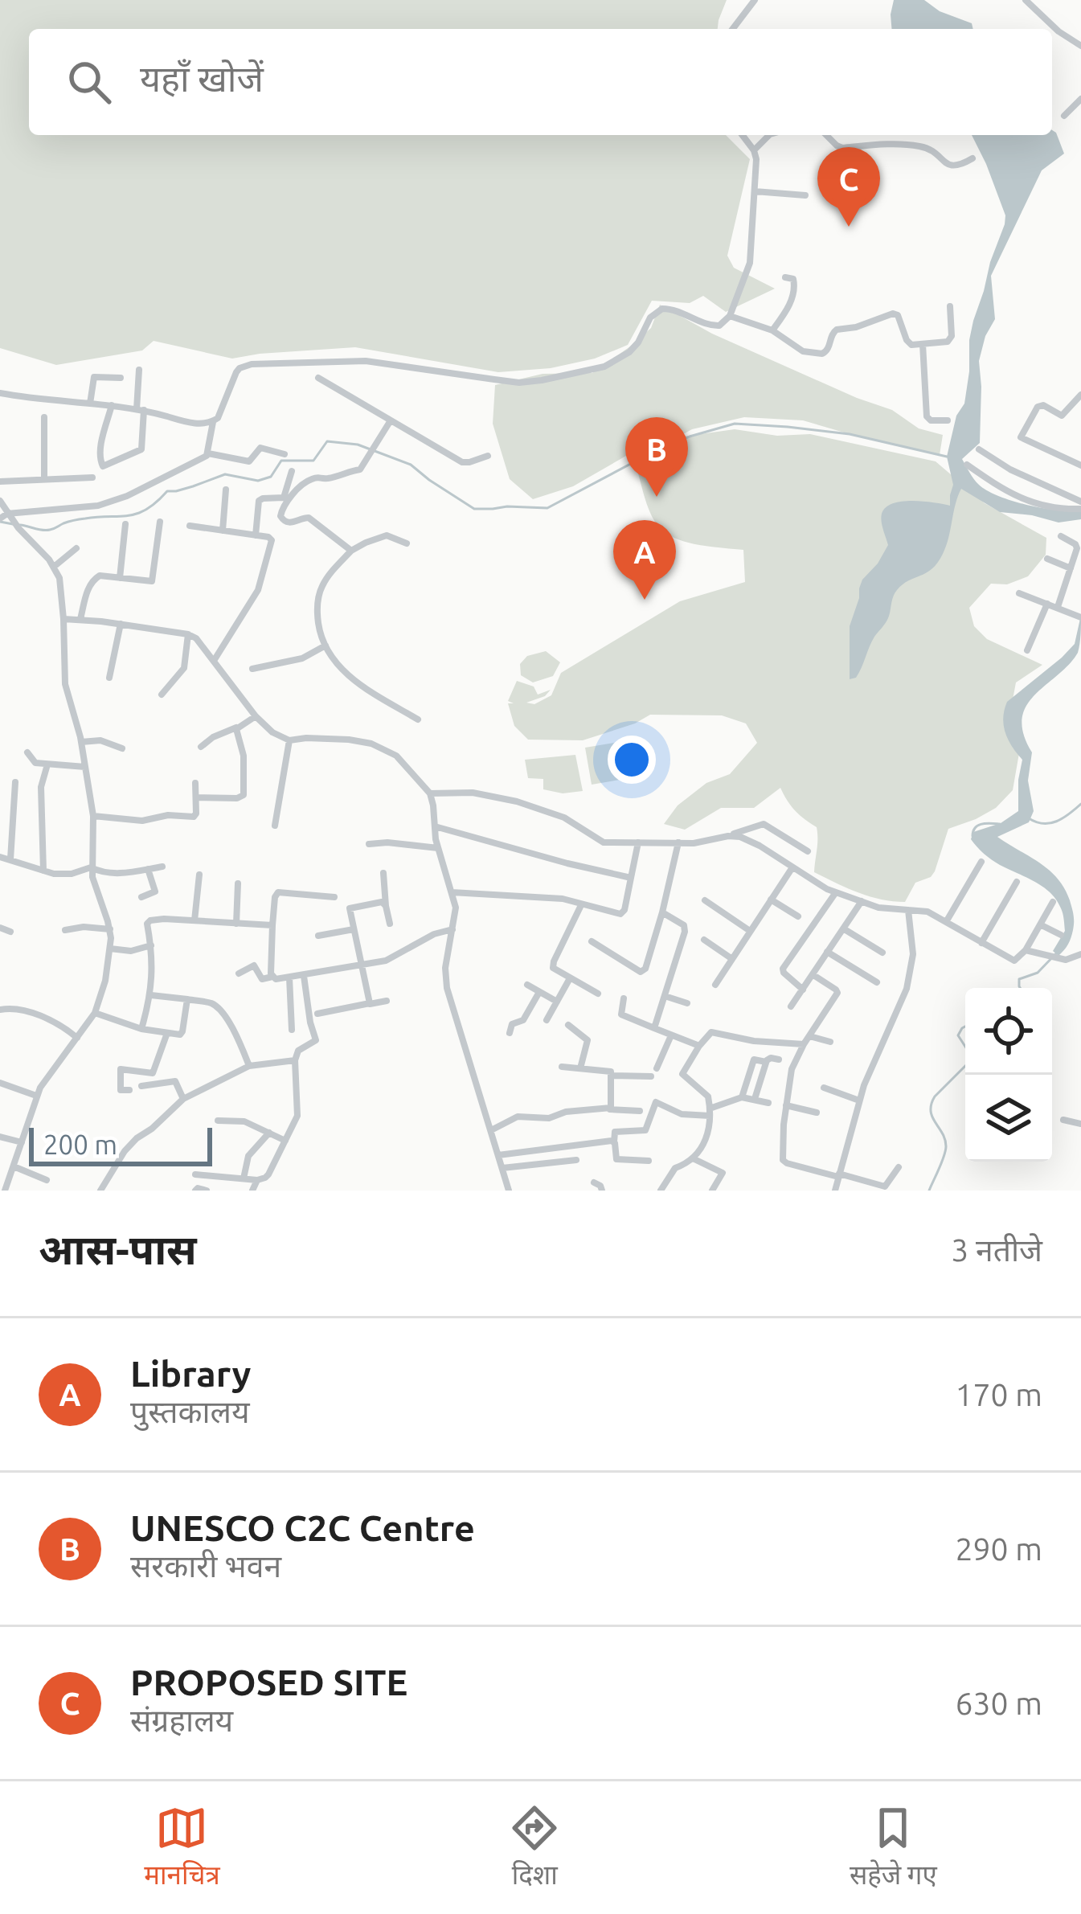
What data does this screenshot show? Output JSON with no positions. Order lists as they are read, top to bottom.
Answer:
{
  "scale_bar": "200 m",
  "page": {
    "search": "यहाँ खोजें",
    "pins": ["C", "B", "A"],
    "scale": "200 m",
    "heading": ["आस-पास", "3 नतीजे"],
    "list": [
      {
        "mark": "A",
        "name": "Library",
        "note": "पुस्तकालय",
        "value": "170 m"
      },
      {
        "mark": "B",
        "name": "UNESCO C2C Centre",
        "note": "सरकारी भवन",
        "value": "290 m"
      },
      {
        "mark": "C",
        "name": "PROPOSED SITE",
        "note": "संग्रहालय",
        "value": "630 m"
      }
    ],
    "nav": ["मानचित्र", "दिशा", "सहेजे गए"]
  }
}
